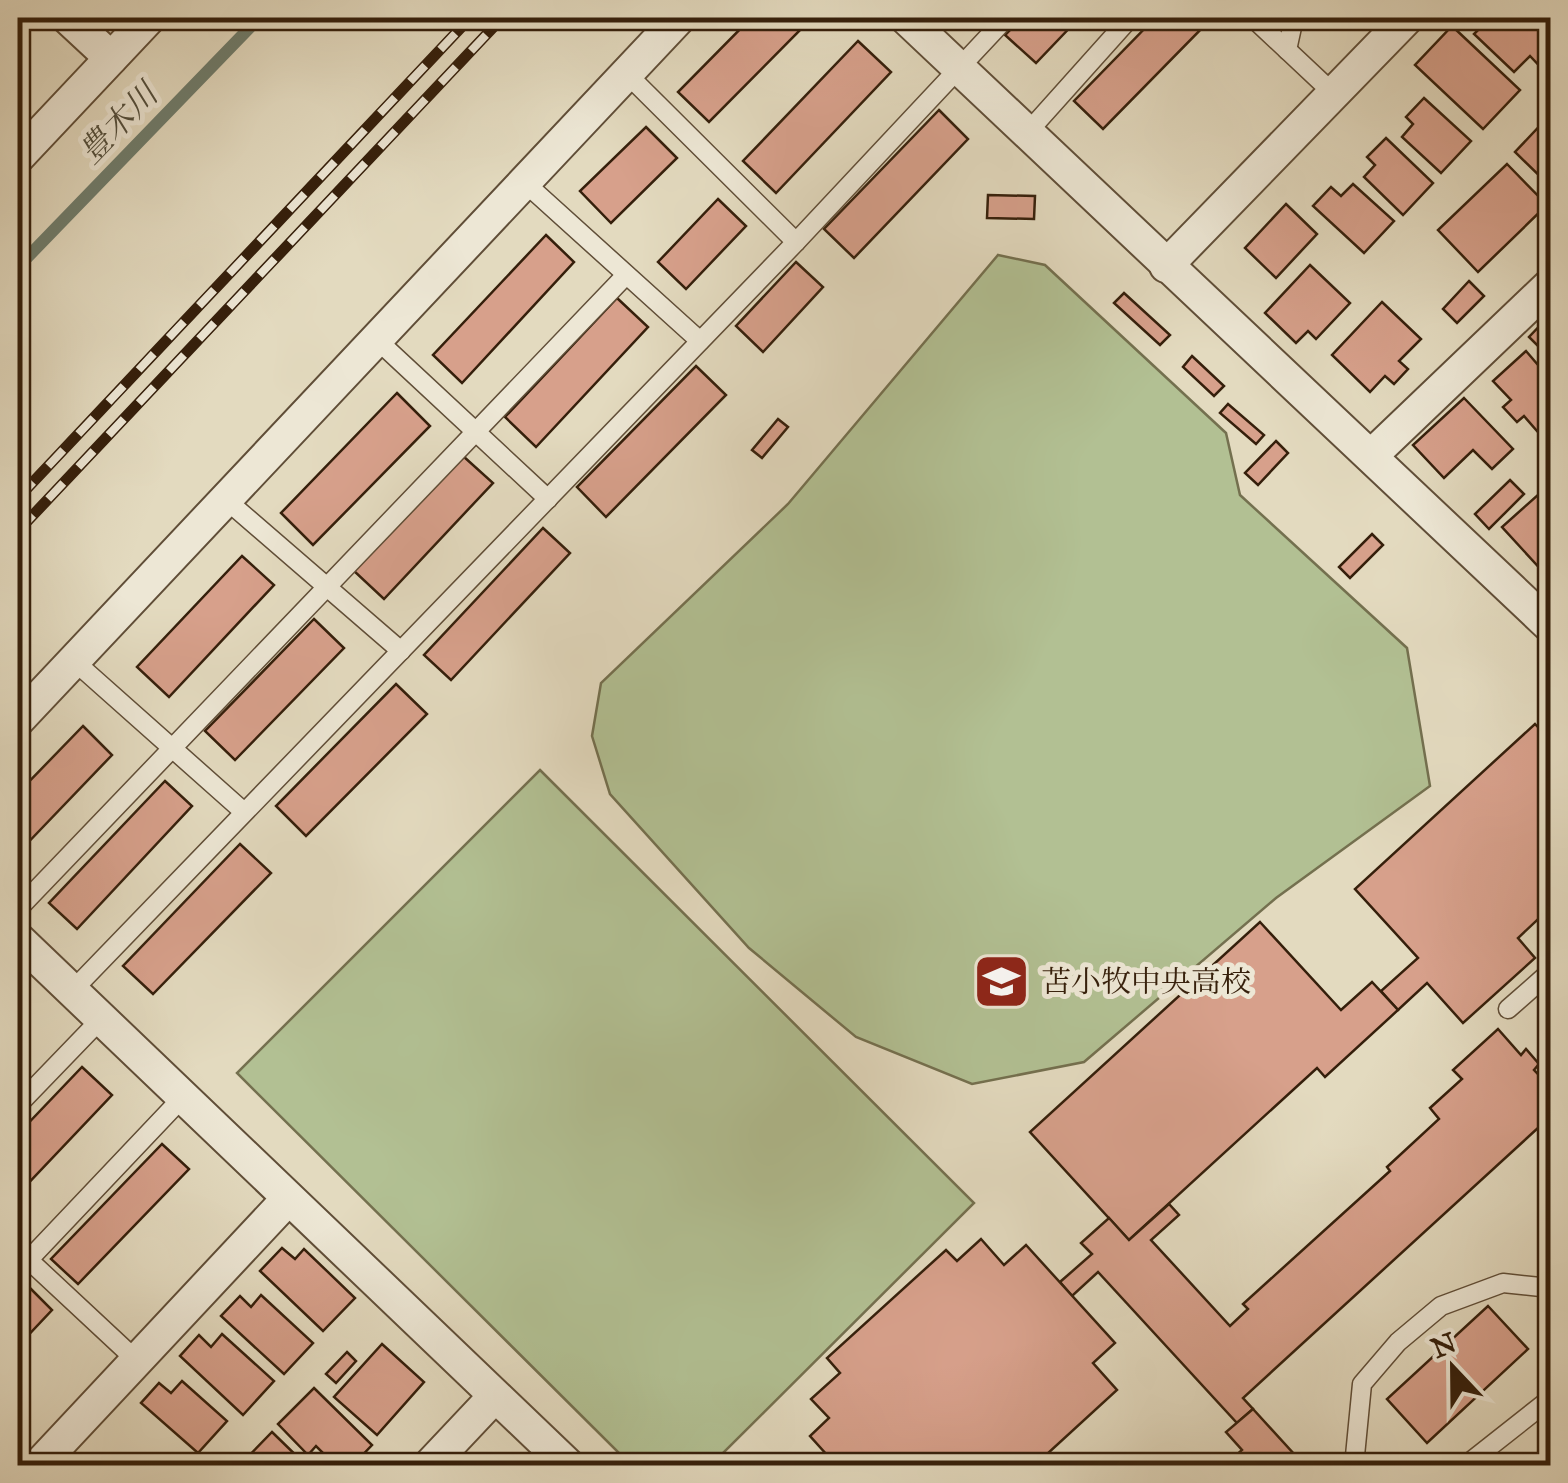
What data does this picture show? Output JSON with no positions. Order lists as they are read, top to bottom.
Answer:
{
  "water": ["豊木川"],
  "places": {
    "school or university": ["苫小牧中央高校"]
  },
  "north": "top"
}
